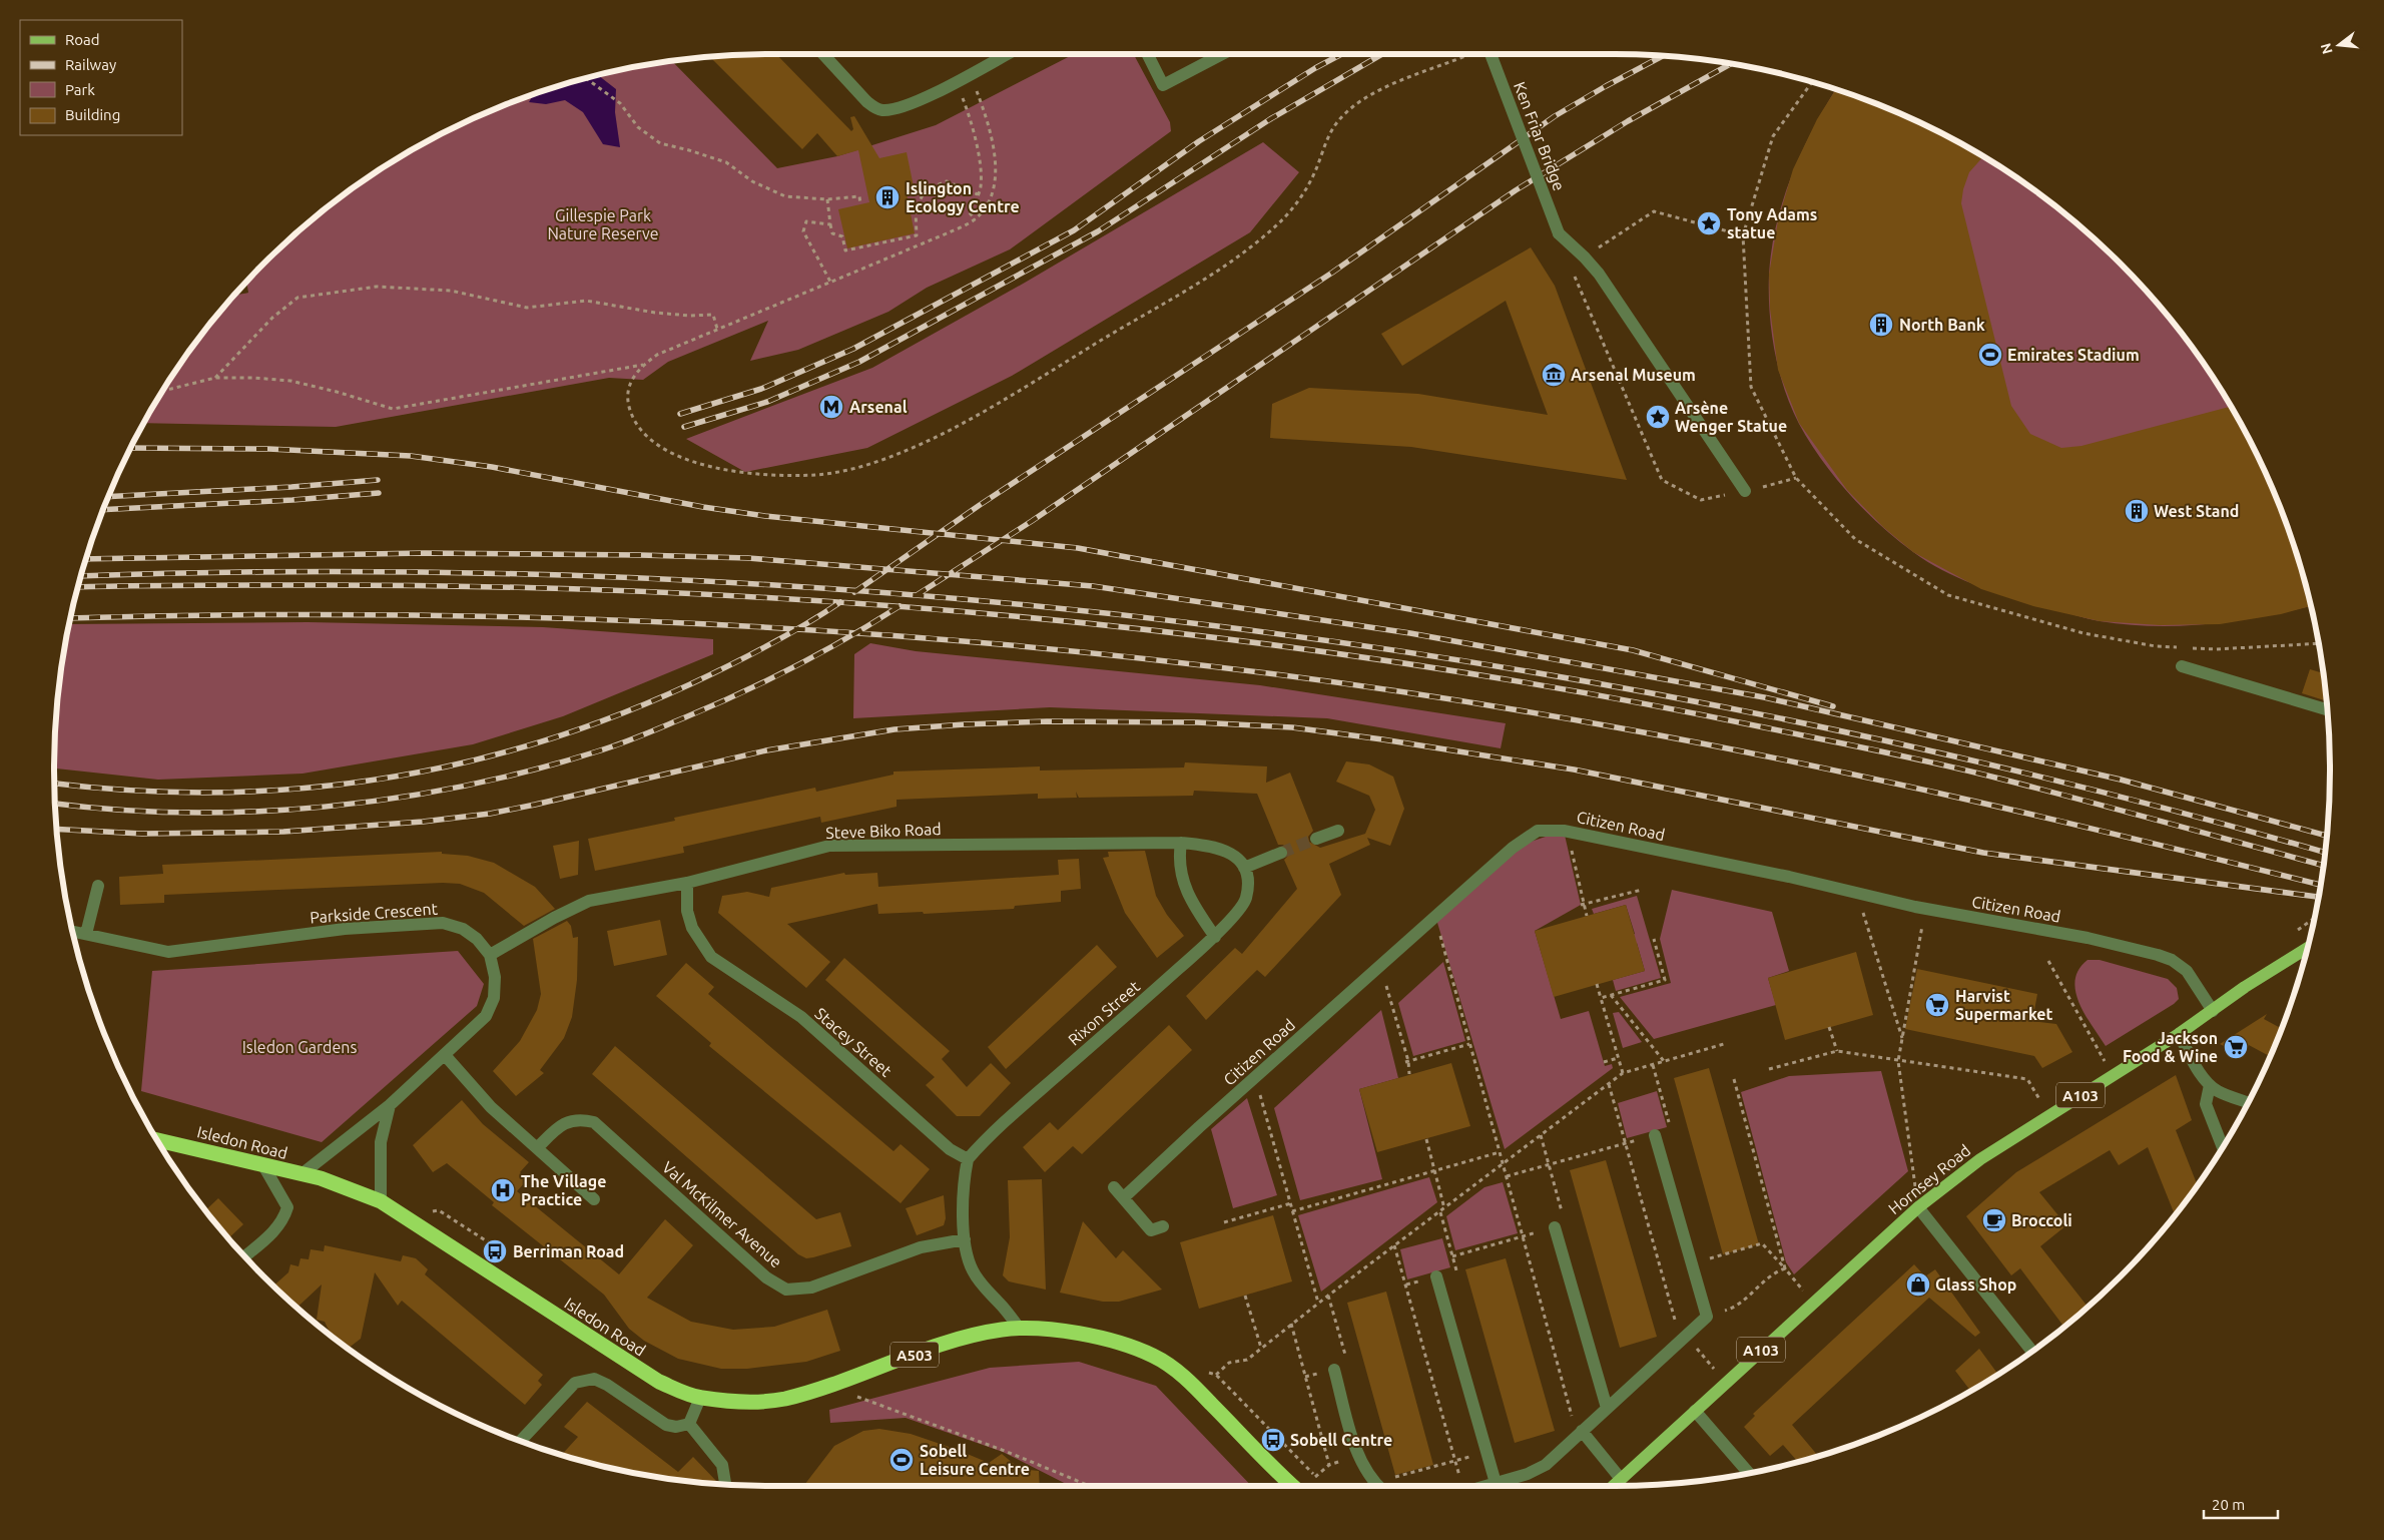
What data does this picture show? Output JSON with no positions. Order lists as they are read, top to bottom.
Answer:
{
  "streets": {
    "highway": ["Isledon Road", "A503"],
    "main road": ["A103", "Hornsey Road"],
    "street": [
      "Ken Friar Bridge",
      "Citizen Road",
      "Steve Biko Road",
      "Parkside Crescent",
      "Rixon Street",
      "Stacey Street",
      "Val McKilmer Avenue"
    ]
  },
  "crossings": [
    ["Citizen Road", "Hornsey Road"],
    ["Steve Biko Road", "Parkside Crescent"],
    ["Steve Biko Road", "Rixon Street"],
    ["Steve Biko Road", "Stacey Street"],
    ["Rixon Street", "Stacey Street"]
  ],
  "parks": ["Gillespie Park Nature Reserve", "Isledon Gardens"],
  "places": {
    "building": ["Islington Ecology Centre", "North Bank", "West Stand"],
    "place": ["Tony Adams statue", "Arsène Wenger Statue"],
    "sports": ["Emirates Stadium", "Sobell Leisure Centre"],
    "museum": ["Arsenal Museum"],
    "metro station": ["Arsenal"],
    "supermarket": ["Harvist Supermarket", "Jackson Food & Wine"],
    "hospital": ["The Village Practice"],
    "cafe": ["Broccoli"],
    "bus stop": ["Berriman Road", "Sobell Centre"],
    "shop": ["Glass Shop"]
  },
  "legend": [
    "Road",
    "Railway",
    "Park",
    "Building"
  ],
  "scale_bar": "20 m",
  "north": "left"
}
